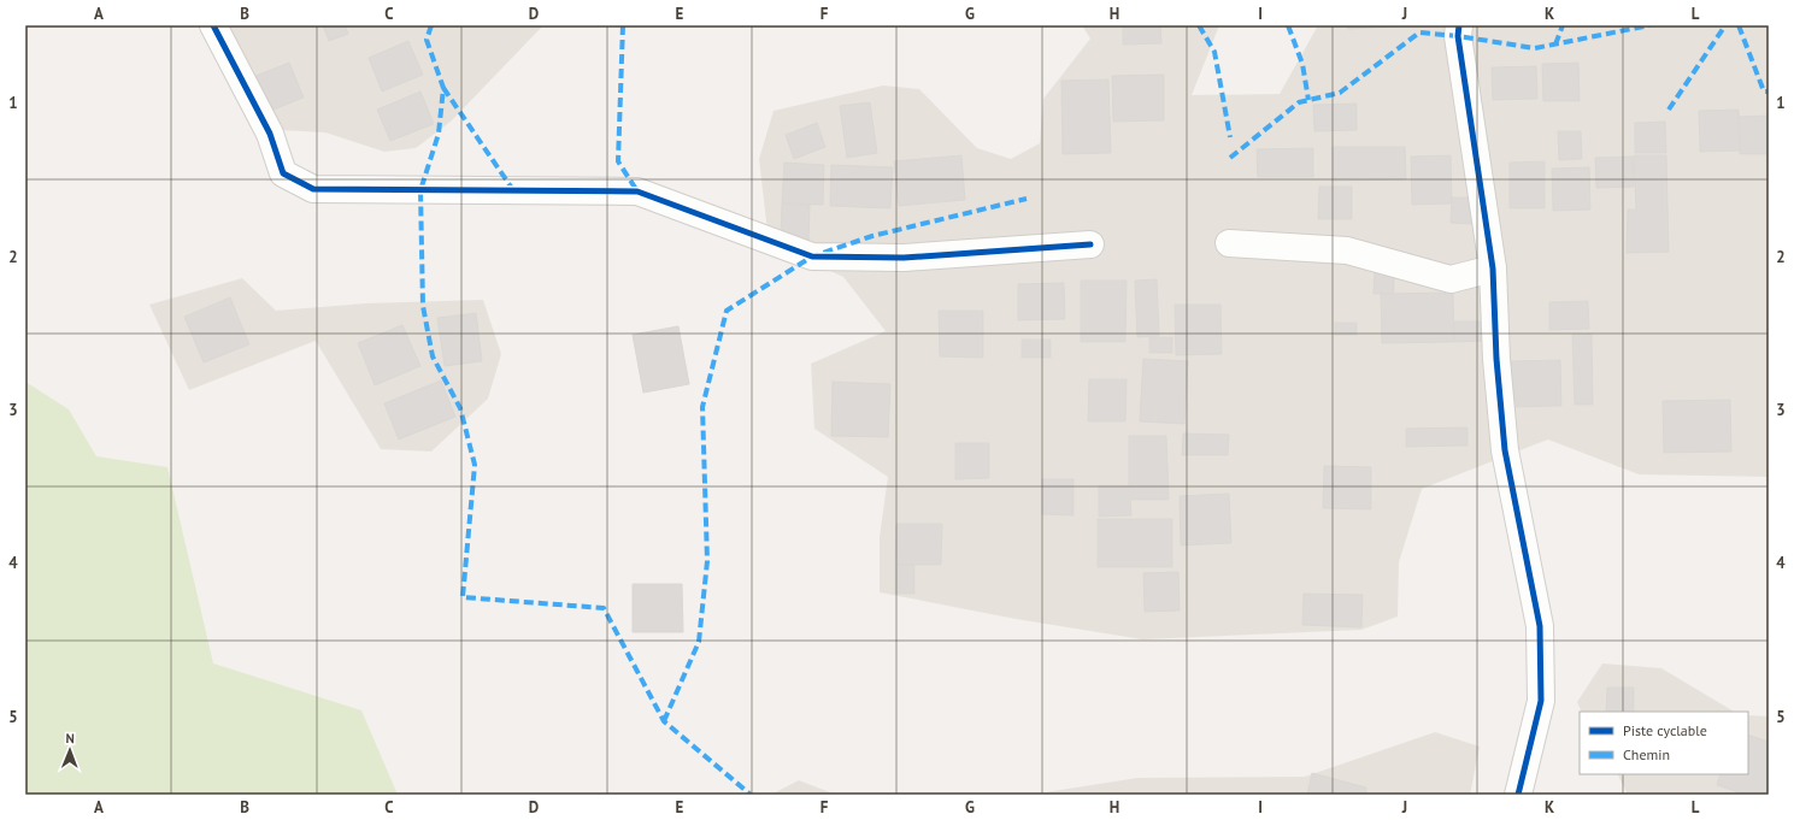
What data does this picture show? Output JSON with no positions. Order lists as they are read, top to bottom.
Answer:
{
  "legend": ["Piste cyclable", "Chemin"],
  "north": "top",
  "grid": {
    "columns": [
      "A",
      "B",
      "C",
      "D",
      "E",
      "F",
      "G",
      "H",
      "I",
      "J",
      "K",
      "L"
    ],
    "rows": [
      "1",
      "2",
      "3",
      "4",
      "5"
    ]
  }
}
